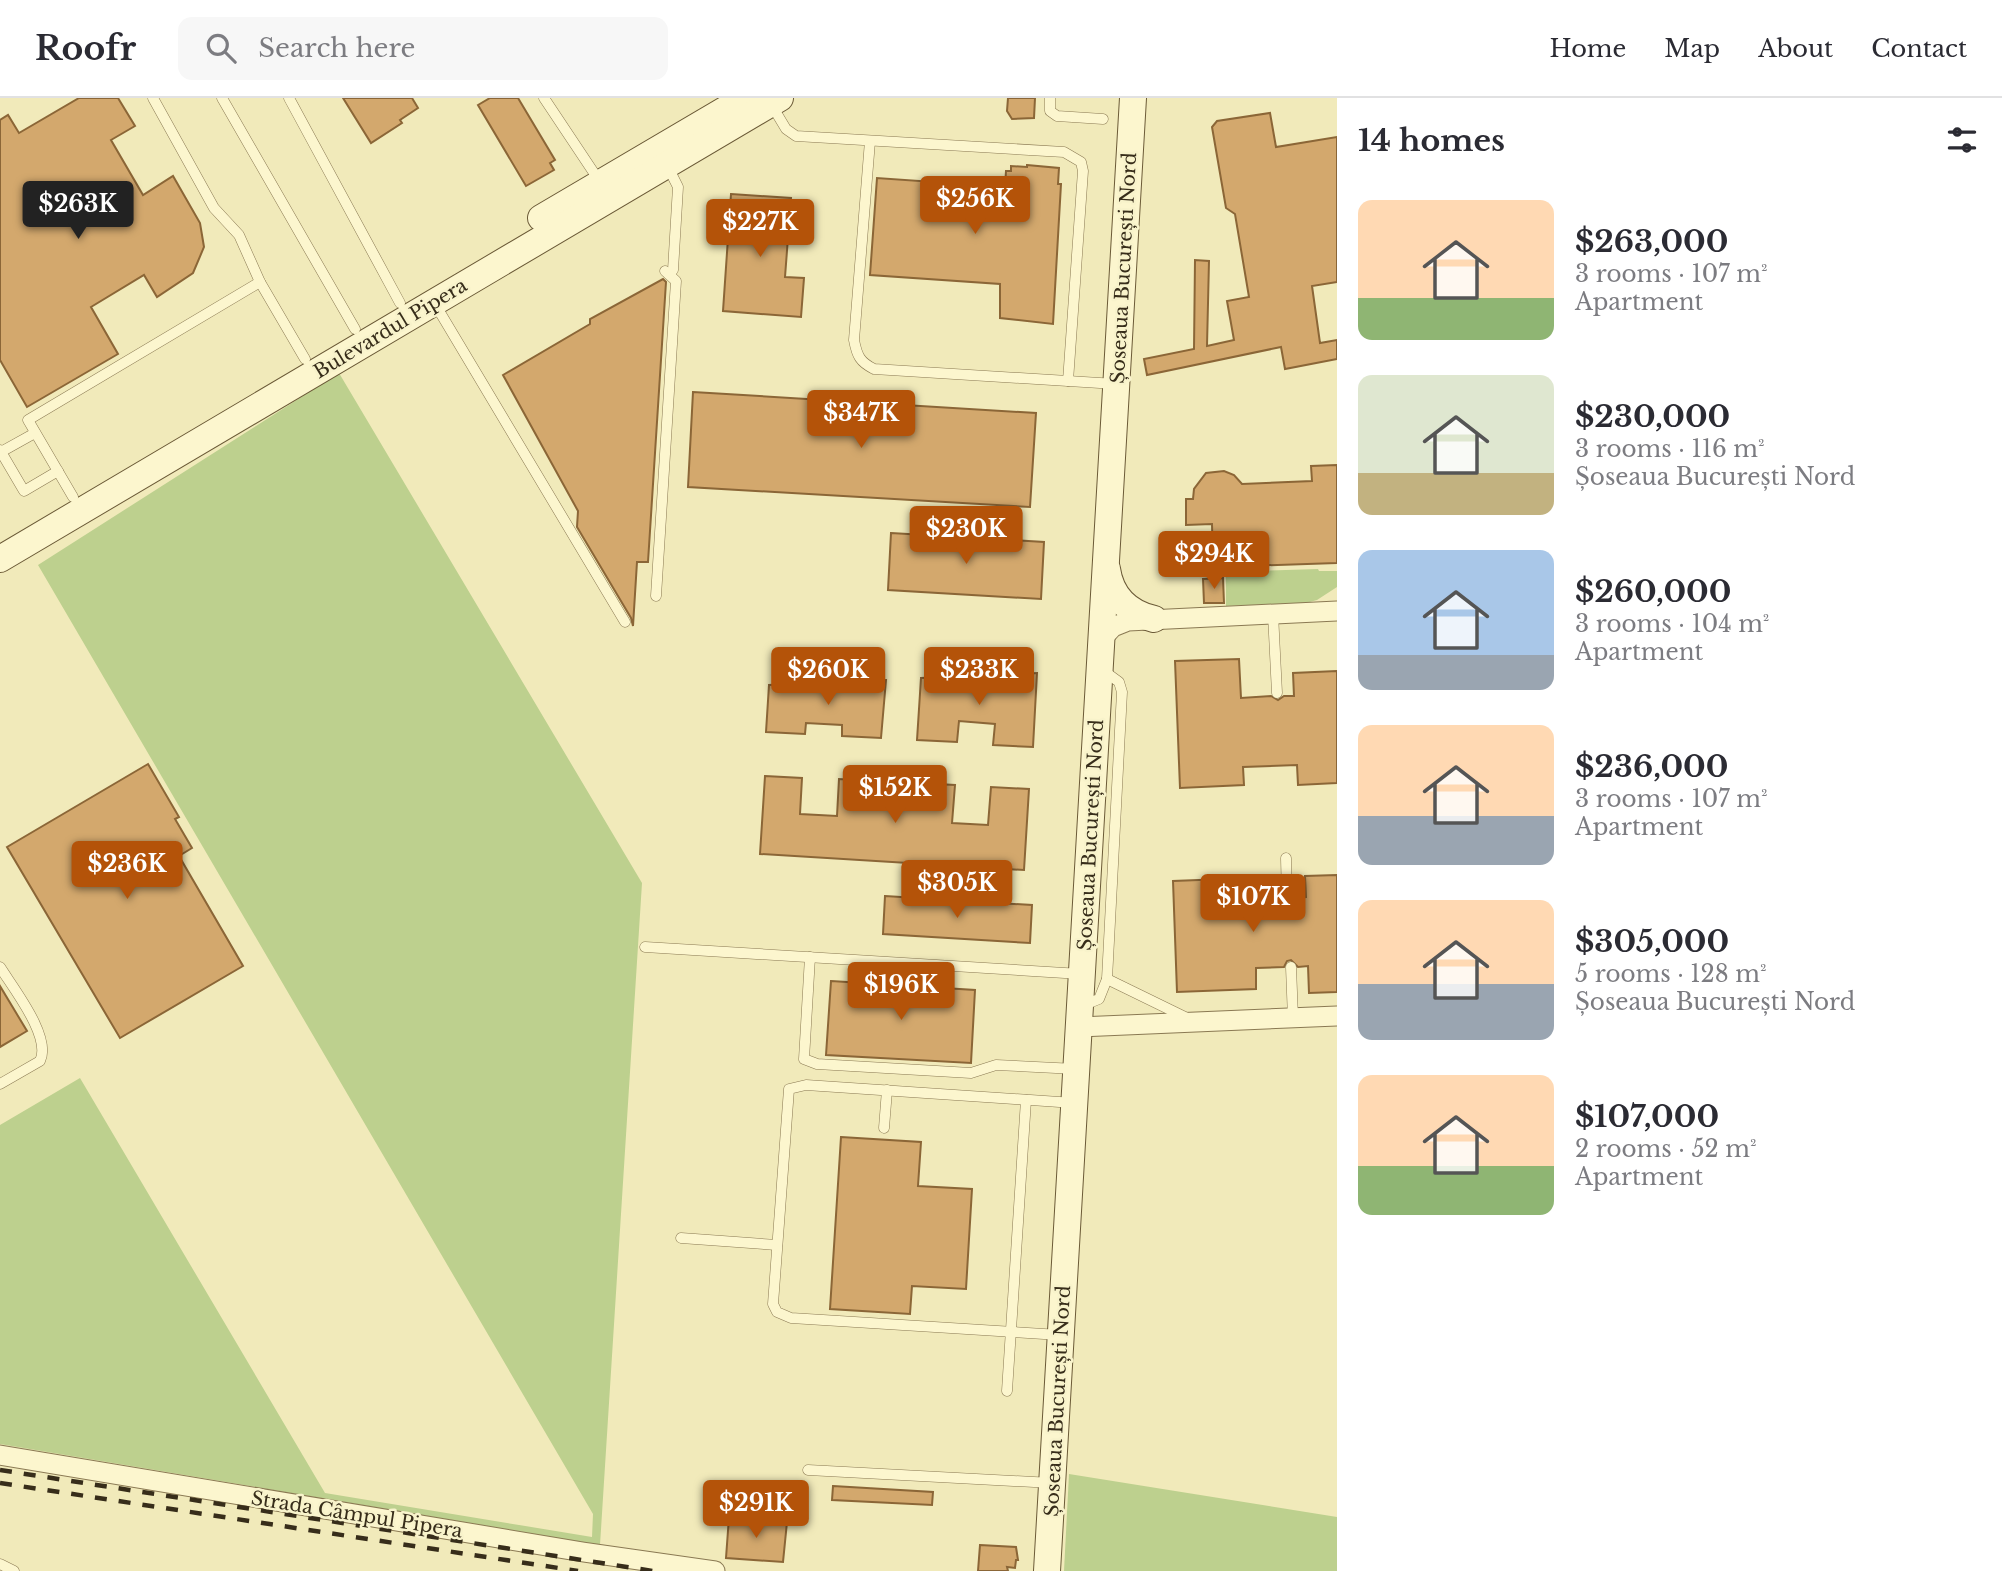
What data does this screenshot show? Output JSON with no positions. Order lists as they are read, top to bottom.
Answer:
{
  "streets": {
    "main road": ["Șoseaua București Nord", "Bulevardul Pipera"],
    "street": ["Strada Câmpul Pipera"]
  },
  "page": {
    "header": "Roofr",
    "search": "Search here",
    "nav": [
      "Home",
      "Map",
      "About",
      "Contact"
    ],
    "heading": "14 homes",
    "price": [
      "$256K",
      "$263K",
      "$227K",
      "$347K",
      "$230K",
      "$294K",
      "$260K",
      "$233K",
      "$152K",
      "$236K",
      "$305K",
      "$107K",
      "$196K",
      "$291K"
    ],
    "list": [
      {
        "name": "$263,000",
        "note": "3 rooms · 107 m² · Apartment"
      },
      {
        "name": "$230,000",
        "note": "3 rooms · 116 m² · Șoseaua București Nord"
      },
      {
        "name": "$260,000",
        "note": "3 rooms · 104 m² · Apartment"
      },
      {
        "name": "$236,000",
        "note": "3 rooms · 107 m² · Apartment"
      },
      {
        "name": "$305,000",
        "note": "5 rooms · 128 m² · Șoseaua București Nord"
      },
      {
        "name": "$107,000",
        "note": "2 rooms · 52 m² · Apartment"
      }
    ]
  }
}
